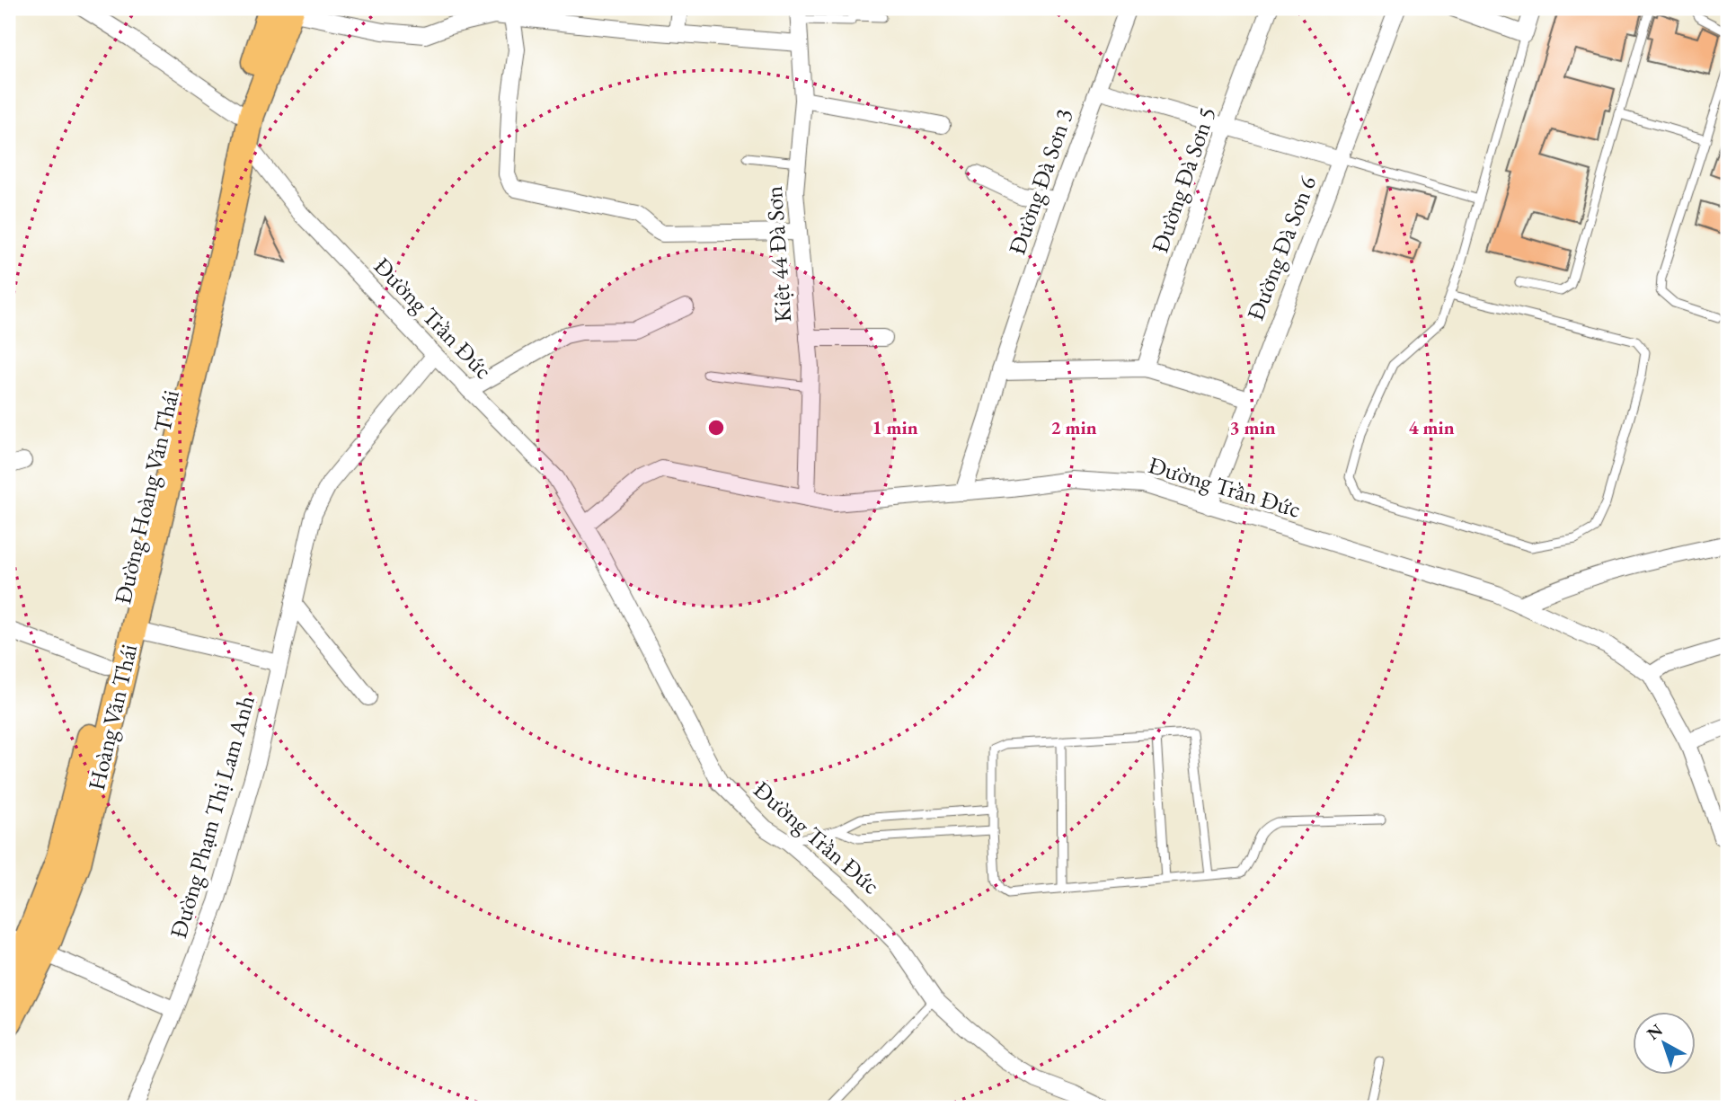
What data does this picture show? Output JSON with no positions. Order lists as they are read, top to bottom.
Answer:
{
  "streets": {
    "main road": ["Đường Hoàng Văn Thái", "Hoàng Văn Thái"],
    "street": [
      "Đường Đà Sơn 5",
      "Đường Đà Sơn 3",
      "Đường Đà Sơn 6",
      "Kiệt 44 Đà Sơn",
      "Đường Trần Đức",
      "Đường Phạm Thị Lam Anh"
    ]
  },
  "crossings": [
    ["Đường Đà Sơn 3", "Đường Trần Đức"],
    ["Đường Đà Sơn 6", "Đường Trần Đức"],
    ["Kiệt 44 Đà Sơn", "Đường Trần Đức"],
    ["Đường Trần Đức", "Đường Hoàng Văn Thái"],
    ["Đường Trần Đức", "Hoàng Văn Thái"],
    ["Đường Trần Đức", "Đường Phạm Thị Lam Anh"],
    ["Đường Hoàng Văn Thái", "Hoàng Văn Thái"]
  ],
  "north": "top left",
  "rings": [
    "1 min",
    "2 min",
    "3 min",
    "4 min"
  ]
}
